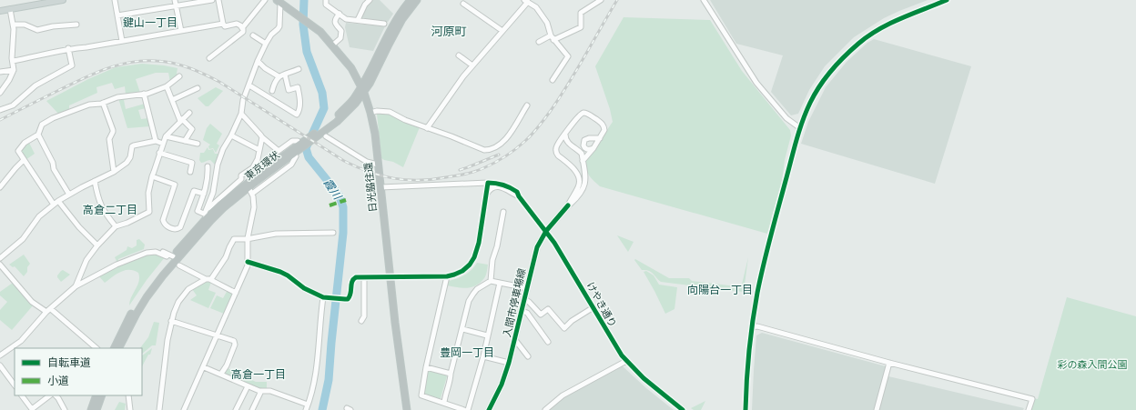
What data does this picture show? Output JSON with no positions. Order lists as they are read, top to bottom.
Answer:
{
  "streets": {
    "highway": ["東京環状", "日光脇往還"],
    "main road": ["入間市停車場線"],
    "street": ["けやき通り"]
  },
  "crossings": [
    ["東京環状", "日光脇往還"],
    ["日光脇往還", "けやき通り"],
    ["入間市停車場線", "けやき通り"]
  ],
  "districts": [
    "鍵山一丁目",
    "河原町",
    "高倉二丁目",
    "向陽台一丁目",
    "豊岡一丁目",
    "高倉一丁目"
  ],
  "water": ["霞川"],
  "parks": ["彩の森入間公園"],
  "legend": ["自転車道", "小道"]
}
